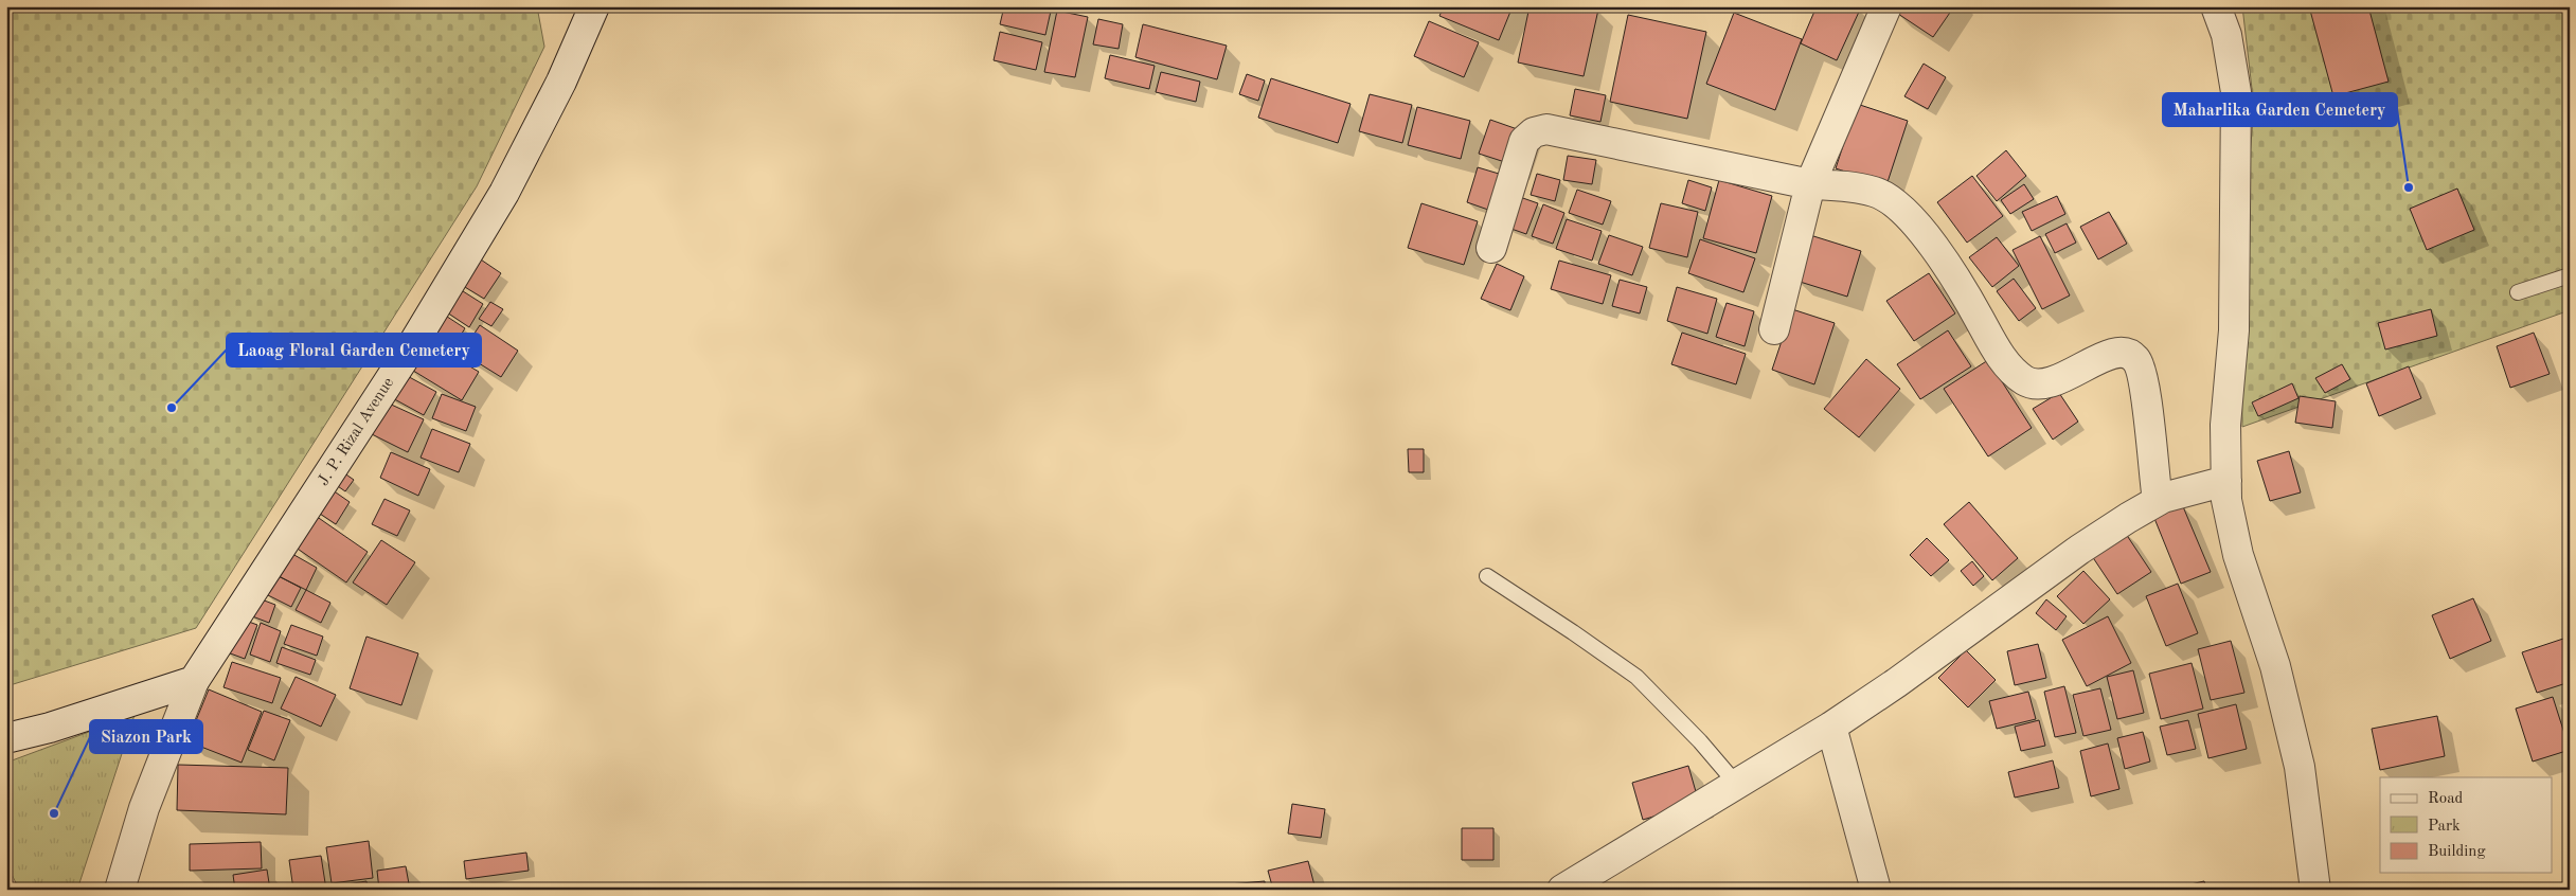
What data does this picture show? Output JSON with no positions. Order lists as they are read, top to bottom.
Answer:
{
  "streets": {
    "street": ["J. P. Rizal Avenue"]
  },
  "places": ["Maharlika Garden Cemetery", "Laoag Floral Garden Cemetery", "Siazon Park"],
  "legend": ["Road", "Park", "Building"]
}
